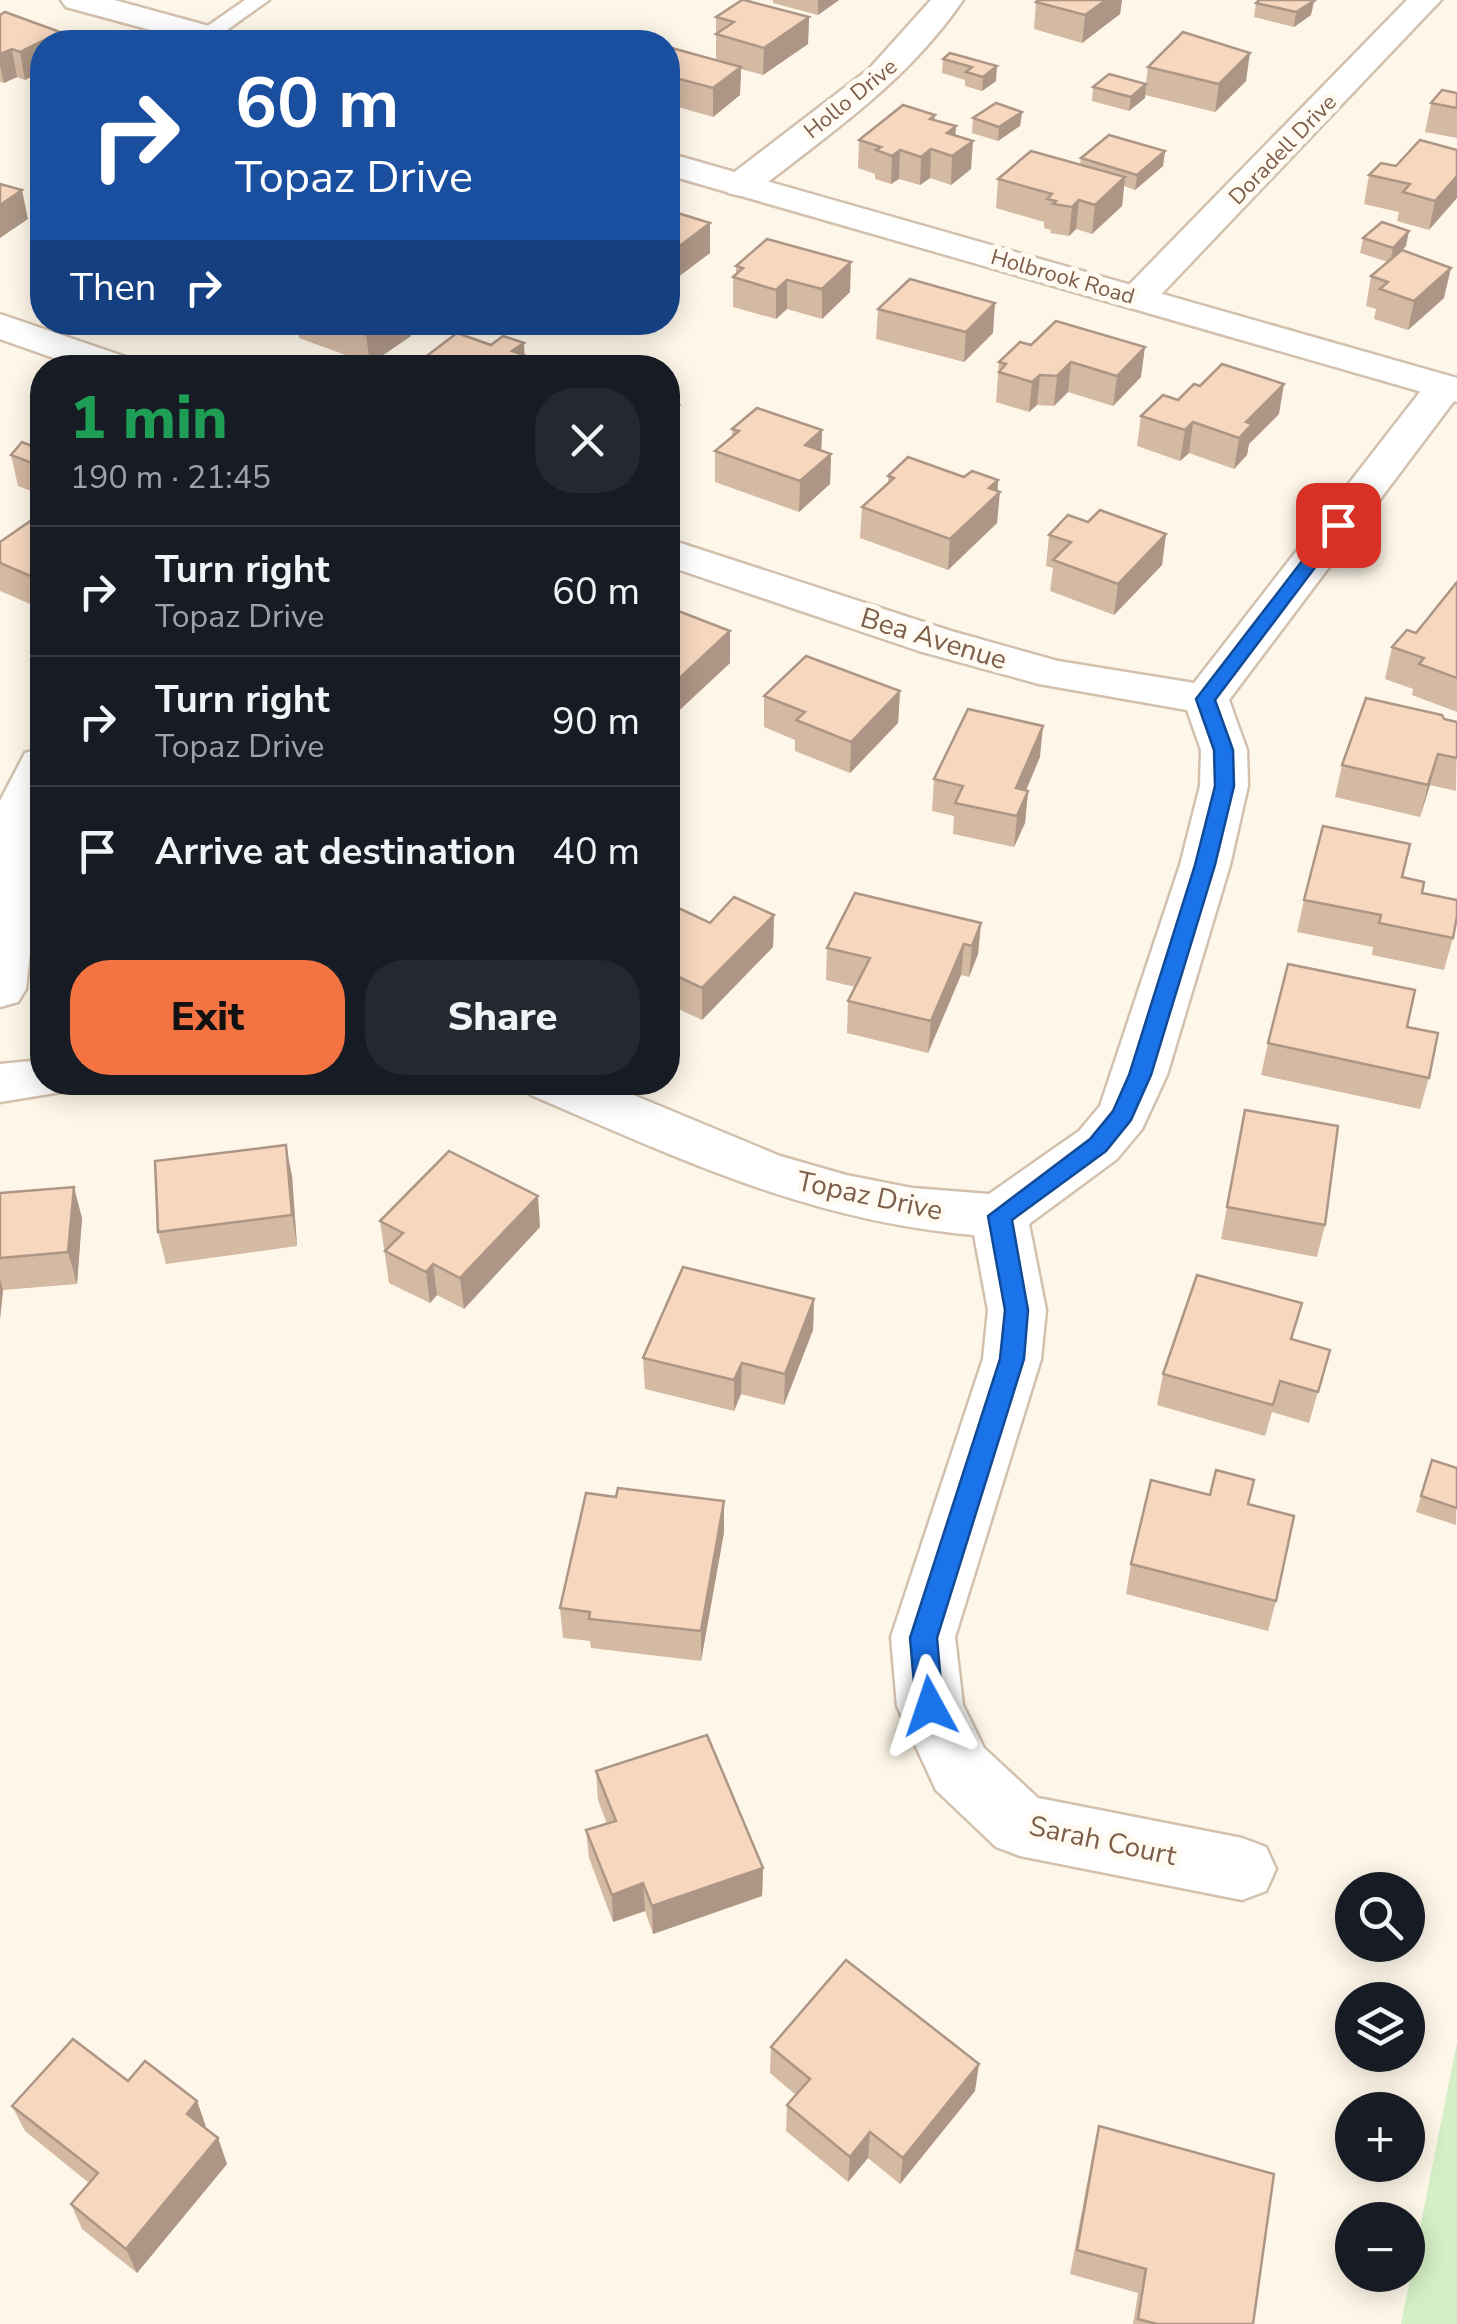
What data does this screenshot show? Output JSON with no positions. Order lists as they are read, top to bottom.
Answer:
{
  "streets": {
    "street": [
      "Hollo Drive",
      "Doradell Drive",
      "Holbrook Road",
      "Bea Avenue",
      "Topaz Drive",
      "Sarah Court"
    ]
  },
  "crossings": [
    ["Hollo Drive", "Holbrook Road"],
    ["Doradell Drive", "Holbrook Road"],
    ["Topaz Drive", "Sarah Court"]
  ],
  "page": {
    "turn": ["60 m", "Topaz Drive"],
    "then": "Then",
    "heading": ["1 min", "190 m · 21:45"],
    "list": [
      {
        "name": "Turn right",
        "note": "Topaz Drive",
        "value": "60 m"
      },
      {
        "name": "Turn right",
        "note": "Topaz Drive",
        "value": "90 m"
      },
      {
        "name": "Arrive at destination",
        "value": "40 m"
      }
    ],
    "buttons": ["Exit", "Share"],
    "map_buttons": ["+", "−"]
  }
}
